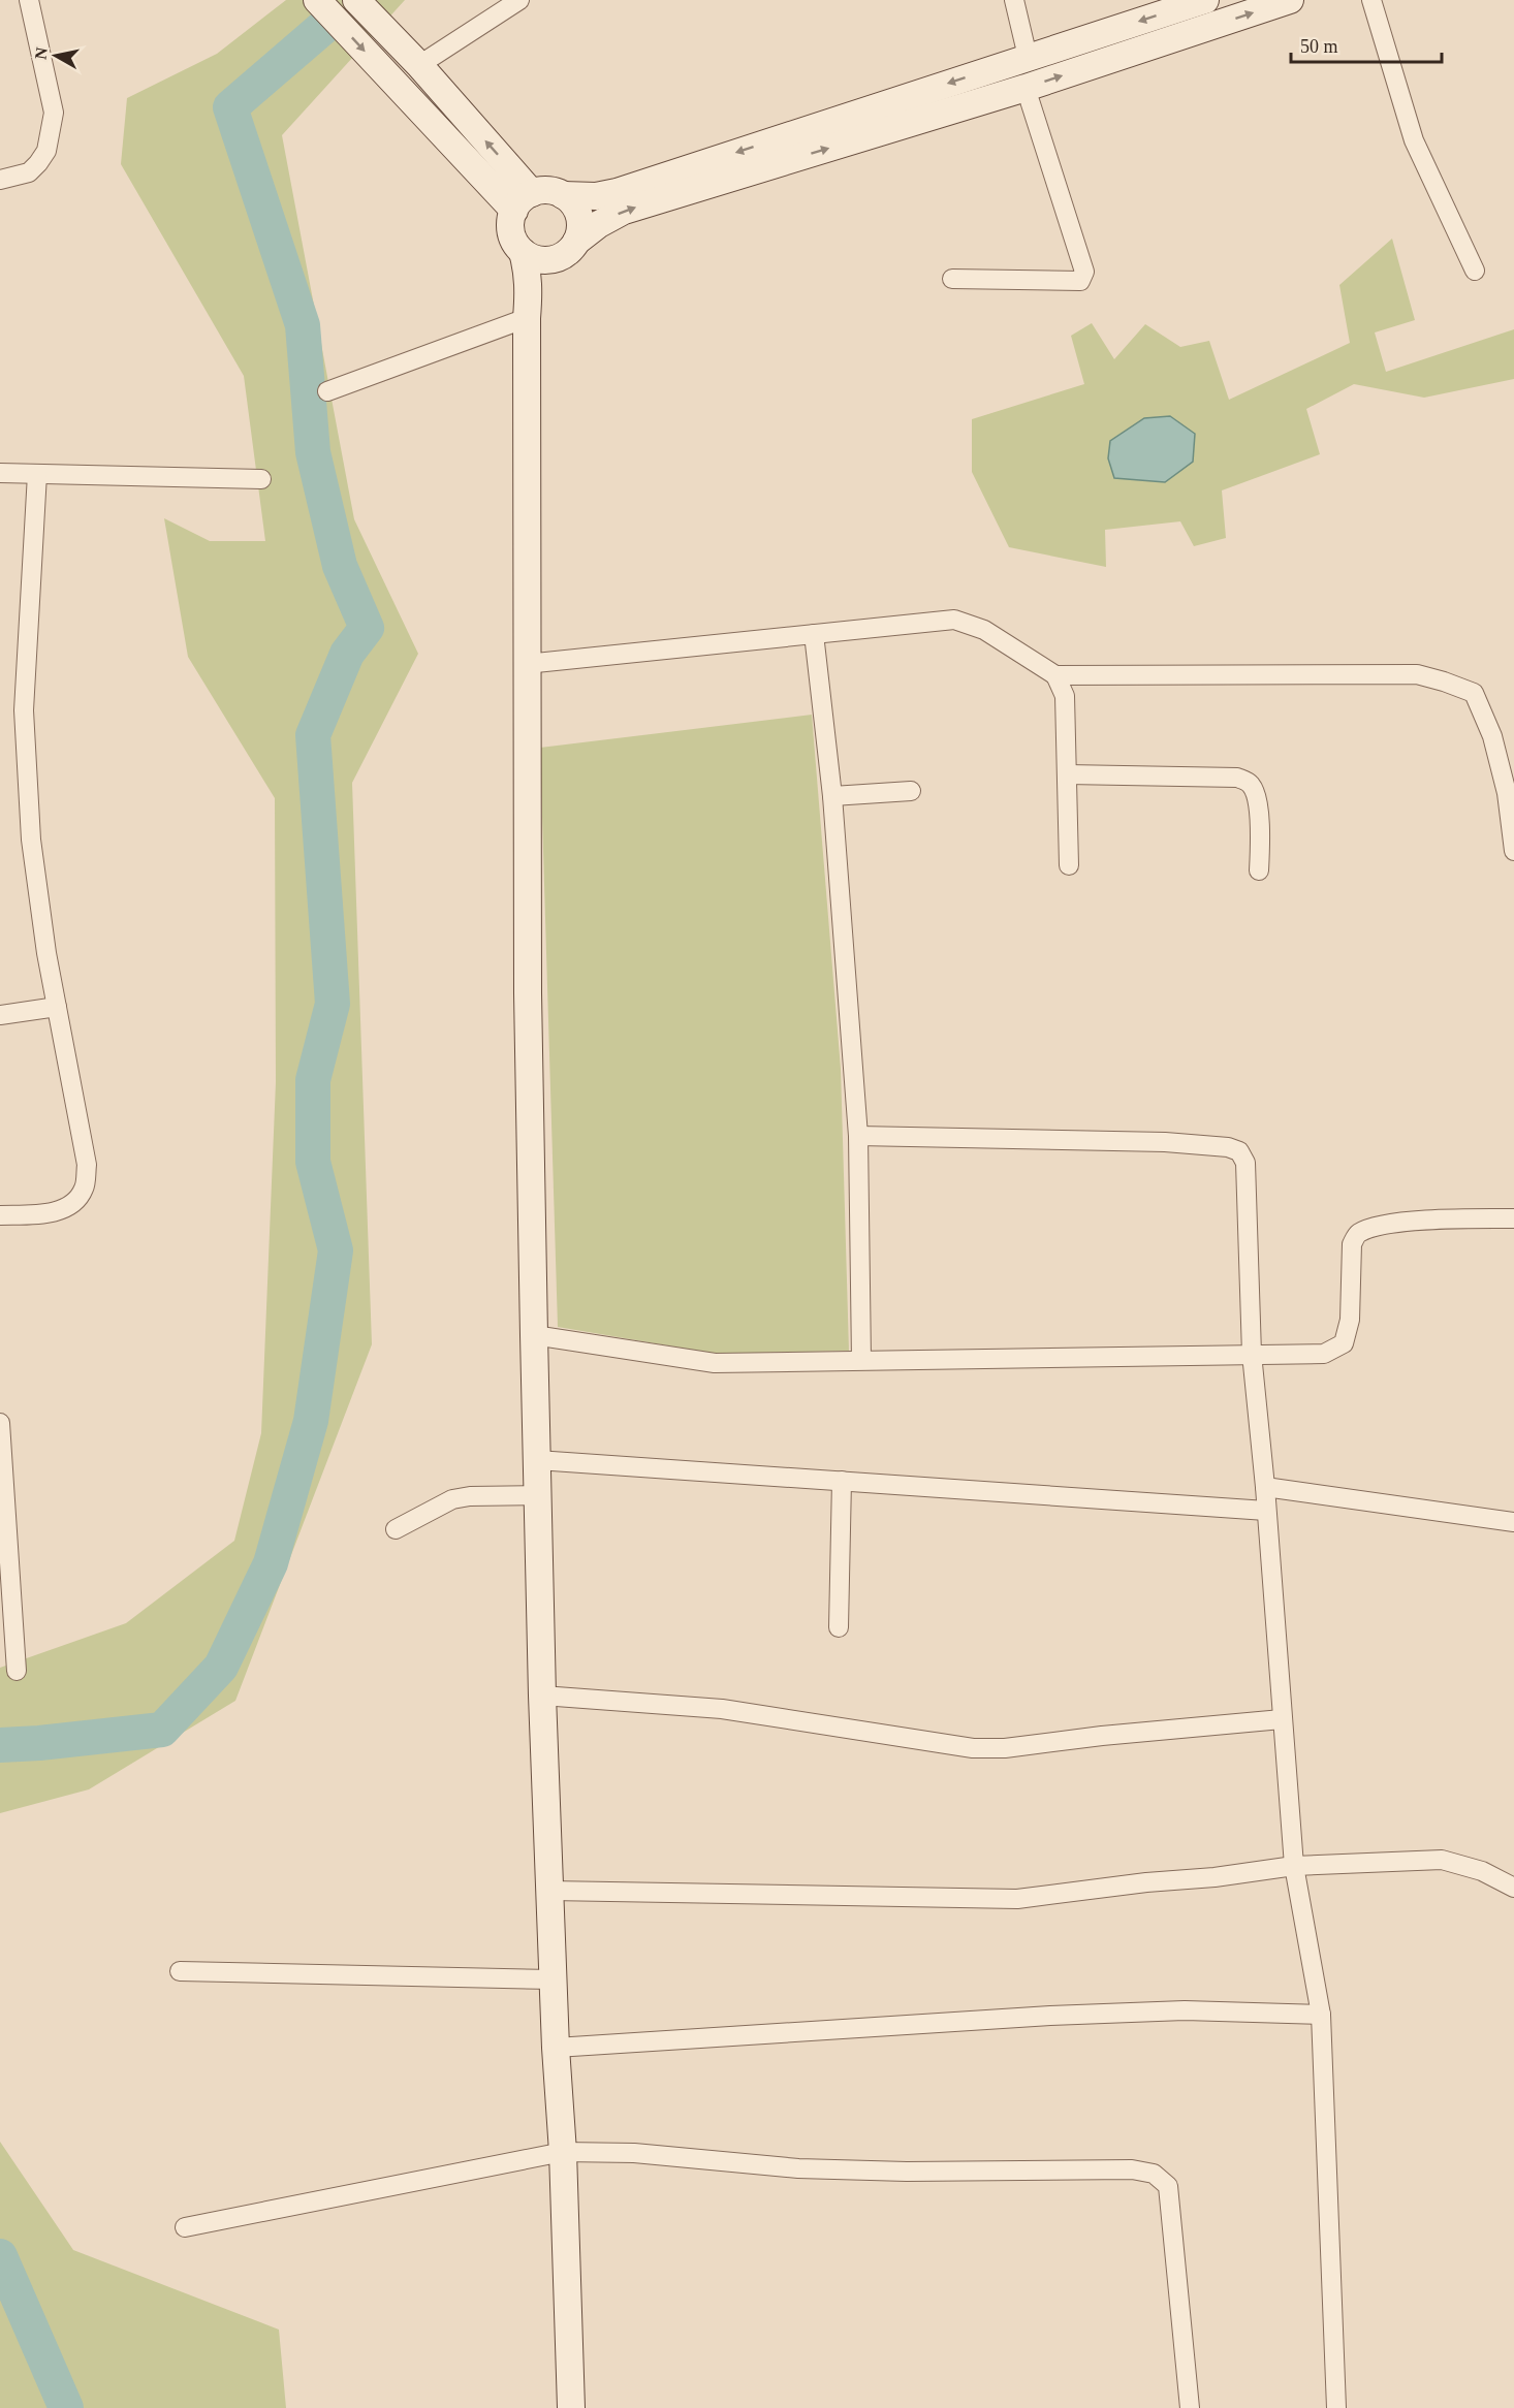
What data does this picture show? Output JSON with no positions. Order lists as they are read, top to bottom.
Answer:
{
  "scale_bar": "50 m",
  "north": "left"
}
